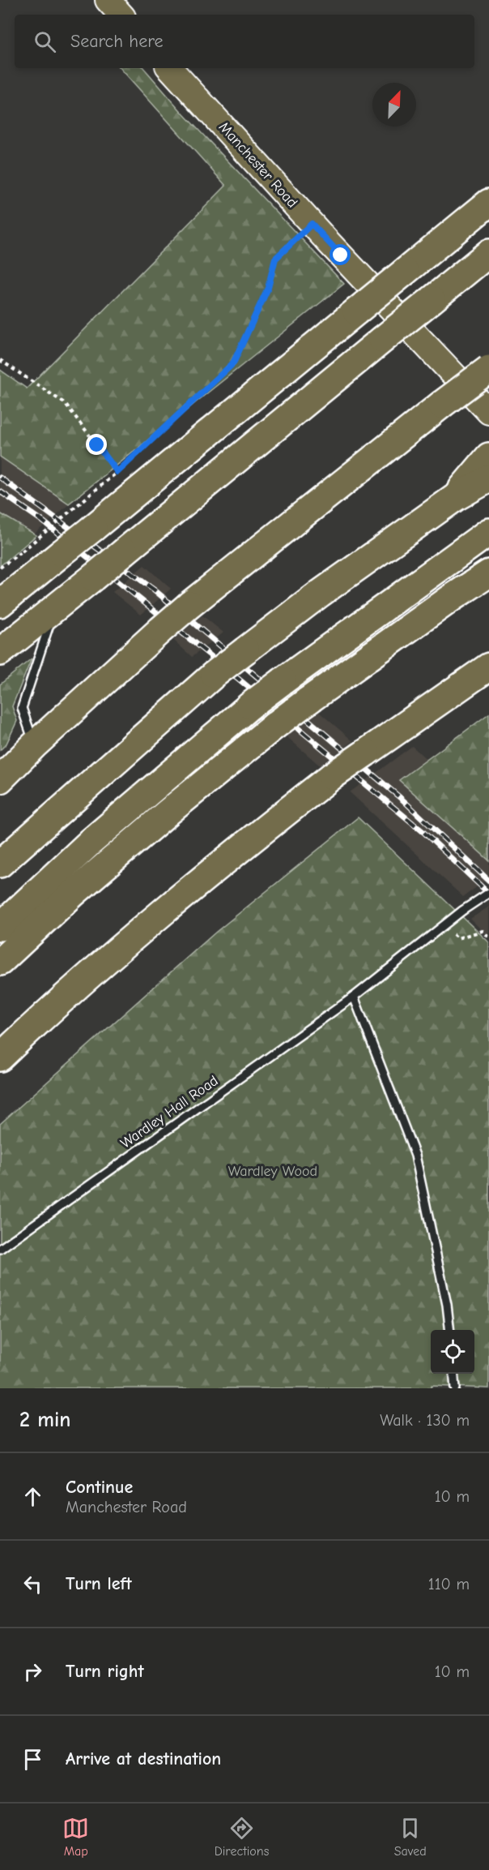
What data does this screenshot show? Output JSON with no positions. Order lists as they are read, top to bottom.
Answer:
{
  "streets": {
    "main road": ["Manchester Road"],
    "lane": ["Wardley Hall Road"]
  },
  "parks": ["Wardley Wood"],
  "north": "top right",
  "page": {
    "search": "Search here",
    "heading": ["2 min", "Walk · 130 m"],
    "list": [
      ["Continue", "Manchester Road", "10 m"],
      ["Turn left", "110 m"],
      ["Turn right", "10 m"],
      "Arrive at destination"
    ],
    "nav": ["Map", "Directions", "Saved"]
  }
}
